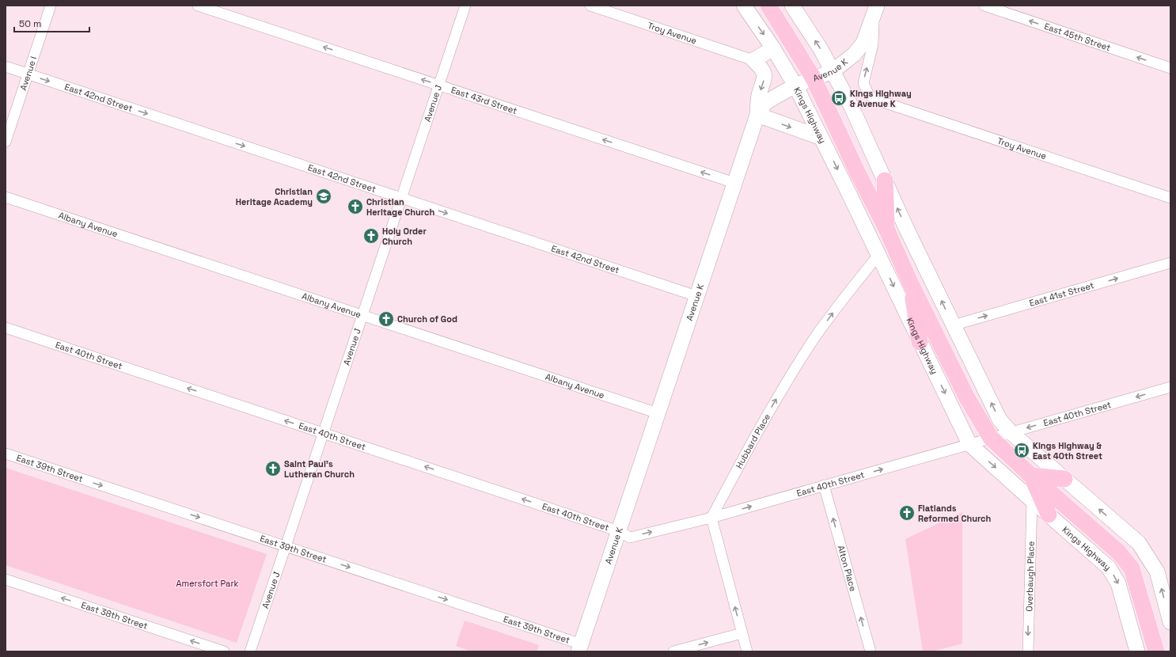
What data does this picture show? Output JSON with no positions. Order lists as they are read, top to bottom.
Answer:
{
  "streets": {
    "main road": ["Kings Highway"],
    "street": [
      "Troy Avenue",
      "East 45th Street",
      "Avenue K",
      "Avenue I",
      "East 42nd Street",
      "East 43rd Street",
      "Avenue J",
      "Albany Avenue",
      "East 41st Street",
      "East 40th Street",
      "Hubbard Place",
      "East 39th Street",
      "Alton Place",
      "Overbaugh Place",
      "East 38th Street"
    ]
  },
  "crossings": [
    ["Troy Avenue", "Avenue K"],
    ["Avenue K", "East 42nd Street"],
    ["Avenue K", "East 43rd Street"],
    ["Avenue K", "Kings Highway"],
    ["Avenue K", "Albany Avenue"],
    ["Avenue K", "East 40th Street"],
    ["Avenue K", "East 39th Street"],
    ["Avenue I", "East 42nd Street"],
    ["East 42nd Street", "Avenue J"],
    ["East 43rd Street", "Avenue J"],
    ["Avenue J", "Albany Avenue"],
    ["Avenue J", "East 40th Street"],
    ["Avenue J", "East 39th Street"],
    ["Kings Highway", "East 40th Street"],
    ["Kings Highway", "Hubbard Place"],
    ["Kings Highway", "Overbaugh Place"],
    ["East 40th Street", "Hubbard Place"],
    ["East 40th Street", "Alton Place"]
  ],
  "one_way": [
    "East 45th Street",
    "East 42nd Street",
    "East 43rd Street",
    "East 41st Street",
    "Hubbard Place",
    "East 39th Street",
    "Alton Place",
    "Overbaugh Place",
    "East 38th Street"
  ],
  "parks": ["Amersfort Park"],
  "places": {
    "bus stop": ["Kings Highway & Avenue K", "Kings Highway & East 40th Street"],
    "school or university": ["Christian Heritage Academy"],
    "church": [
      "Christian Heritage Church",
      "Holy Order Church",
      "Church of God",
      "Saint Paul's Lutheran Church",
      "Flatlands Reformed Church"
    ]
  },
  "scale_bar": "50 m"
}
